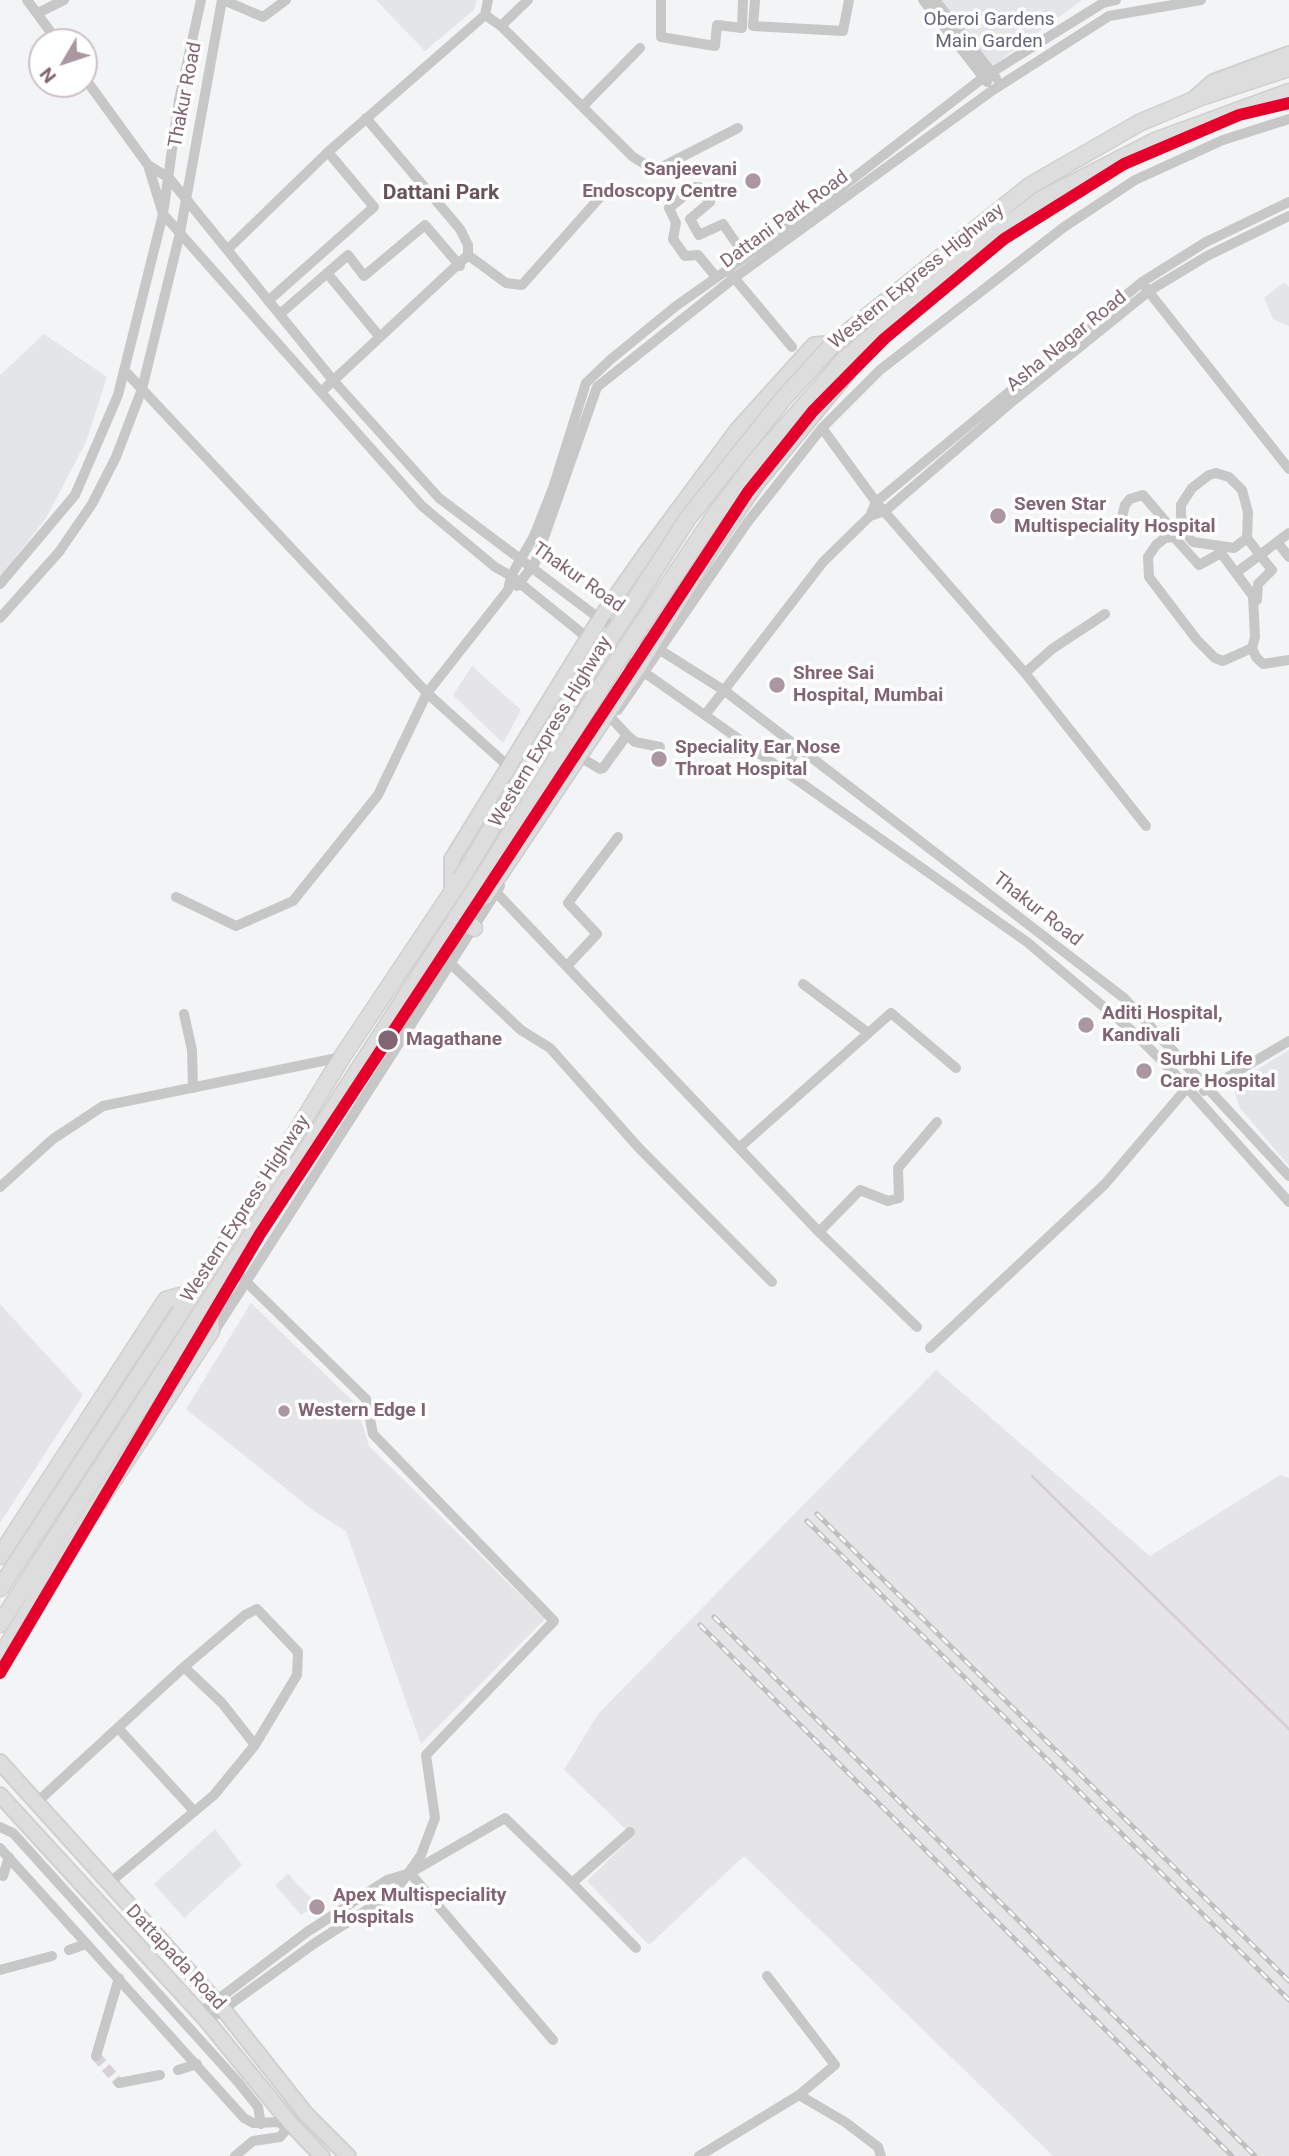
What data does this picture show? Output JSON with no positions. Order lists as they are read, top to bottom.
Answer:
{
  "streets": {
    "highway": ["Western Express Highway"],
    "main road": ["Dattapada Road"],
    "street": ["Thakur Road", "Dattani Park Road", "Asha Nagar Road"]
  },
  "crossings": [
    ["Thakur Road", "Dattani Park Road"],
    ["Thakur Road", "Asha Nagar Road"]
  ],
  "districts": ["Dattani Park"],
  "parks": ["Oberoi Gardens Main Garden"],
  "places": [
    "Sanjeevani Endoscopy Centre",
    "Seven Star Multispeciality Hospital",
    "Shree Sai Hospital, Mumbai",
    "Speciality Ear Nose Throat Hospital",
    "Aditi Hospital, Kandivali",
    "Magathane",
    "Surbhi Life Care Hospital",
    "Western Edge I",
    "Apex Multispeciality Hospitals"
  ],
  "north": "bottom left"
}
